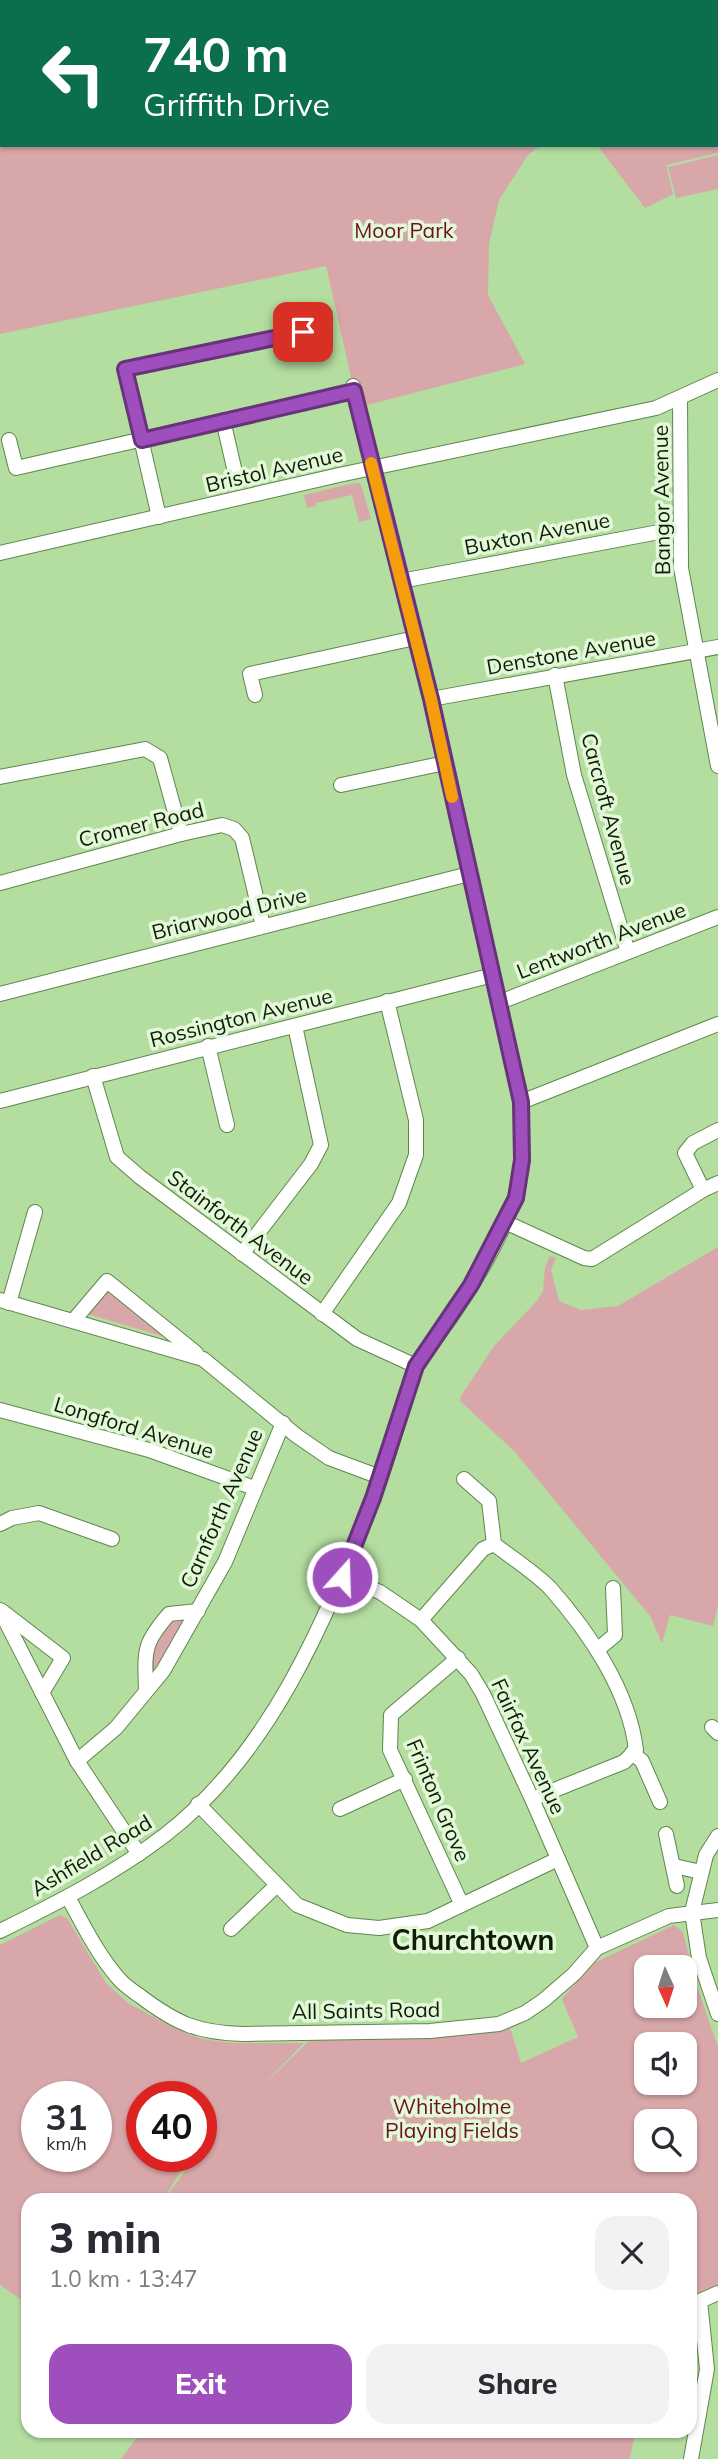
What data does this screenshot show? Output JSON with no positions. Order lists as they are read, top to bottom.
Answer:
{
  "streets": {
    "street": [
      "Bristol Avenue",
      "Bangor Avenue",
      "Buxton Avenue",
      "Denstone Avenue",
      "Carcroft Avenue",
      "Cromer Road",
      "Briarwood Drive",
      "Lentworth Avenue",
      "Rossington Avenue",
      "Stainforth Avenue",
      "Longford Avenue",
      "Carnforth Avenue",
      "Fairfax Avenue",
      "Frinton Grove",
      "Ashfield Road",
      "All Saints Road"
    ]
  },
  "crossings": [
    ["Bristol Avenue", "Bangor Avenue"],
    ["Bristol Avenue", "Ashfield Road"],
    ["Bangor Avenue", "Buxton Avenue"],
    ["Bangor Avenue", "Denstone Avenue"],
    ["Buxton Avenue", "Ashfield Road"],
    ["Denstone Avenue", "Carcroft Avenue"],
    ["Denstone Avenue", "Ashfield Road"],
    ["Carcroft Avenue", "Lentworth Avenue"],
    ["Cromer Road", "Briarwood Drive"],
    ["Briarwood Drive", "Ashfield Road"],
    ["Lentworth Avenue", "Ashfield Road"],
    ["Rossington Avenue", "Stainforth Avenue"],
    ["Rossington Avenue", "Ashfield Road"],
    ["Stainforth Avenue", "Ashfield Road"],
    ["Longford Avenue", "Carnforth Avenue"],
    ["Fairfax Avenue", "Frinton Grove"],
    ["Fairfax Avenue", "Ashfield Road"],
    ["Fairfax Avenue", "All Saints Road"],
    ["Ashfield Road", "All Saints Road"]
  ],
  "districts": ["Churchtown"],
  "parks": ["Moor Park", "Whiteholme Playing Fields"],
  "north": "bottom",
  "page": {
    "turn": ["740 m", "Griffith Drive"],
    "speed": "31 km/h",
    "limit": "40",
    "heading": ["3 min", "1.0 km · 13:47"],
    "buttons": ["Exit", "Share"]
  }
}
